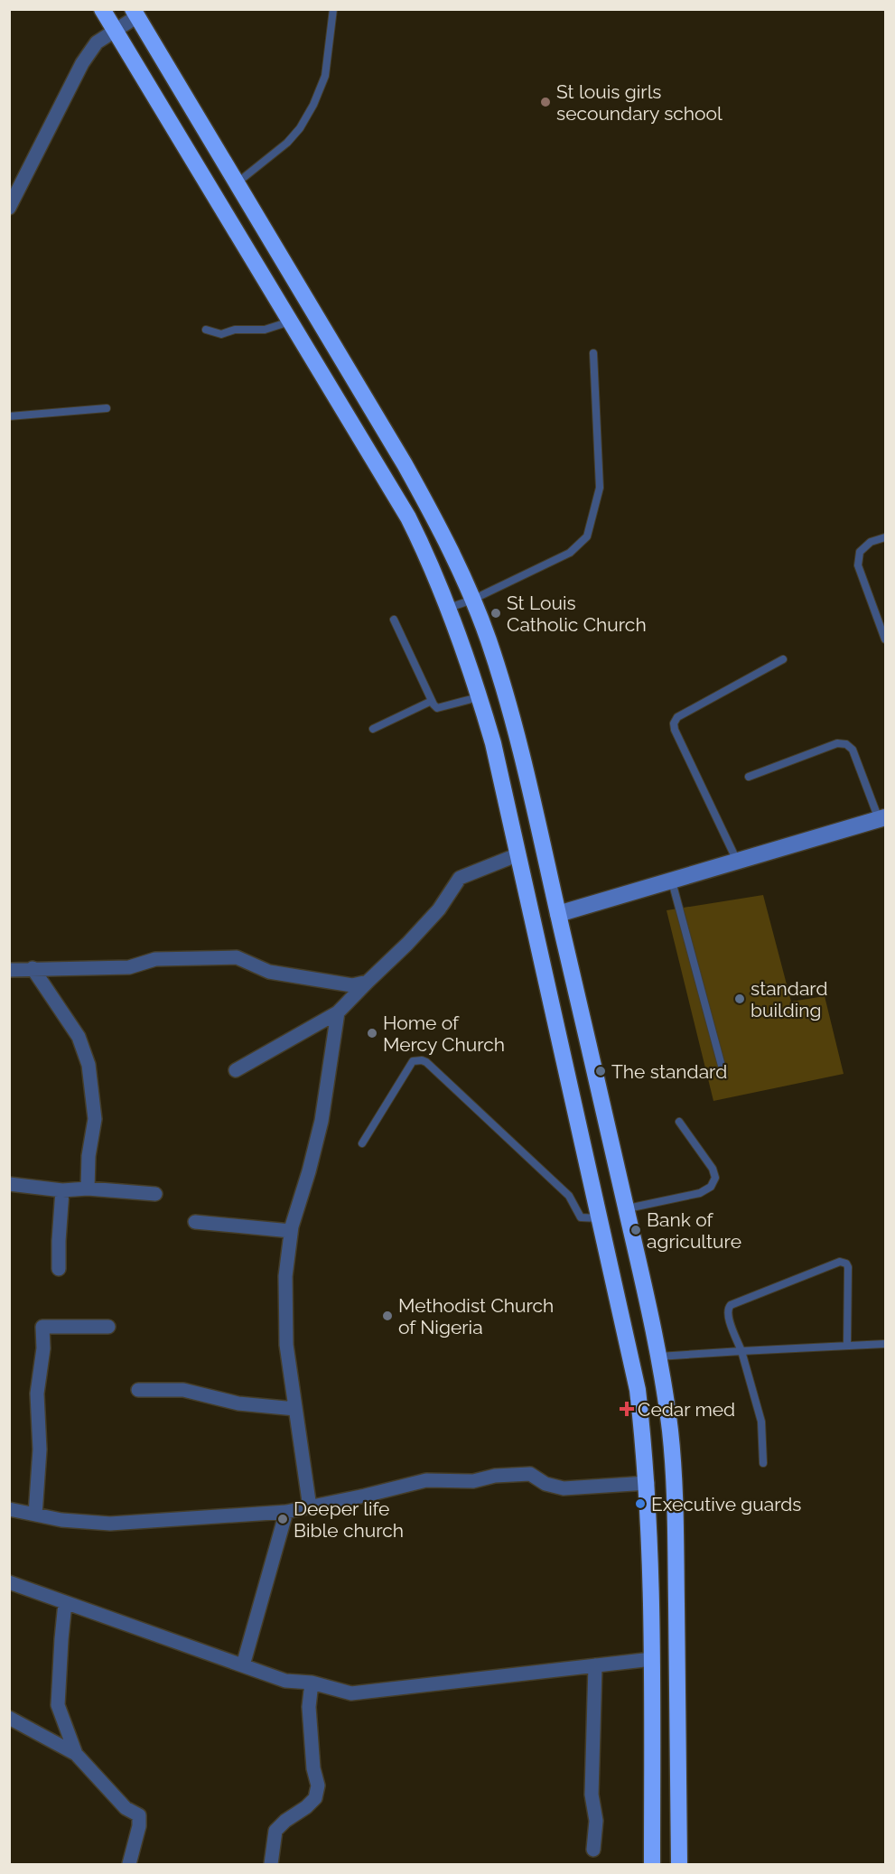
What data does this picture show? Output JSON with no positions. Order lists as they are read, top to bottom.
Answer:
{
  "places": {
    "other": [
      "St louis girls secoundary school",
      "St Louis Catholic Church",
      "standard building",
      "Home of Mercy Church",
      "The standard",
      "Bank of agriculture",
      "Methodist Church of Nigeria",
      "Executive guards",
      "Deeper life Bible church"
    ],
    "health": ["Cedar med"]
  }
}
